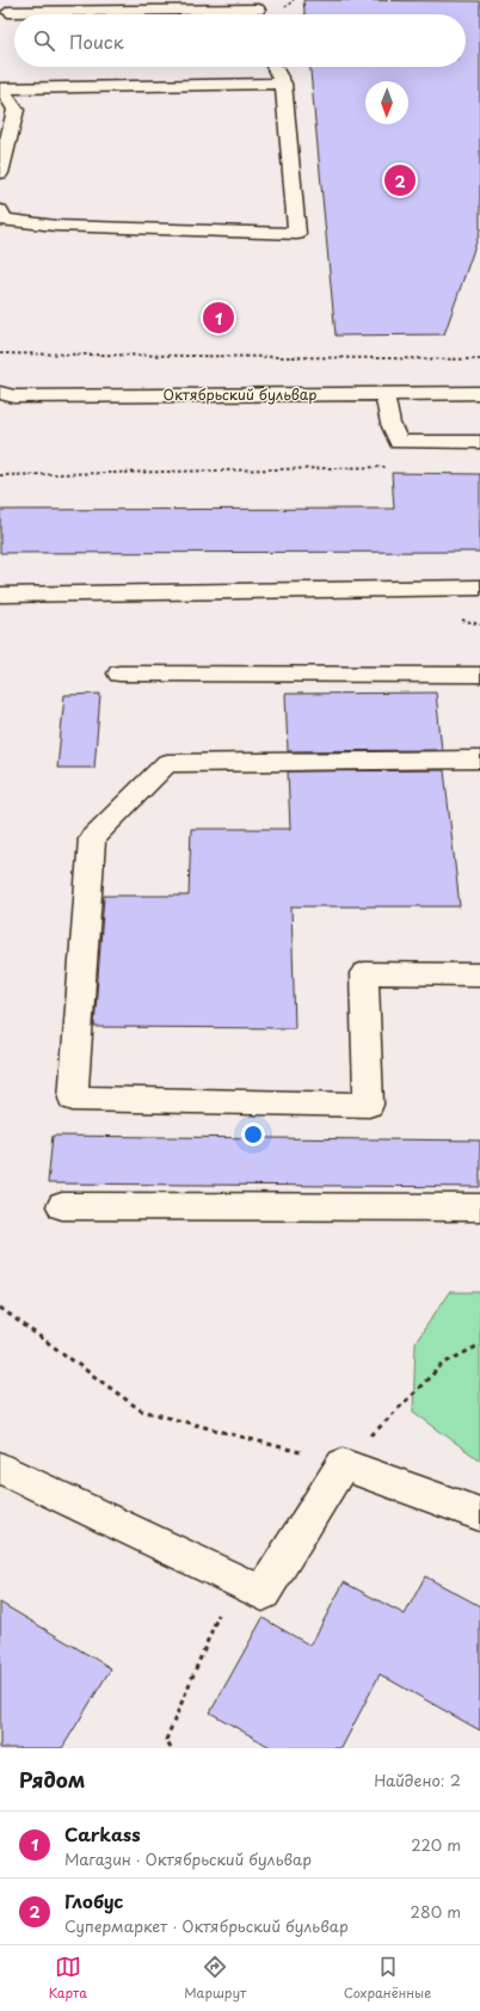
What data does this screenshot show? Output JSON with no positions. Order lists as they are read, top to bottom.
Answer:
{
  "streets": {
    "street": ["Октябрьский бульвар"]
  },
  "north": "bottom",
  "page": {
    "search": "Поиск",
    "pins": ["2", "1"],
    "heading": ["Рядом", "Найдено: 2"],
    "list": [
      {
        "mark": "1",
        "name": "Carkass",
        "note": "Магазин · Октябрьский бульвар",
        "value": "220 m"
      },
      {
        "mark": "2",
        "name": "Глобус",
        "note": "Супермаркет · Октябрьский бульвар",
        "value": "280 m"
      }
    ],
    "nav": ["Карта", "Маршрут", "Сохранённые"]
  }
}
